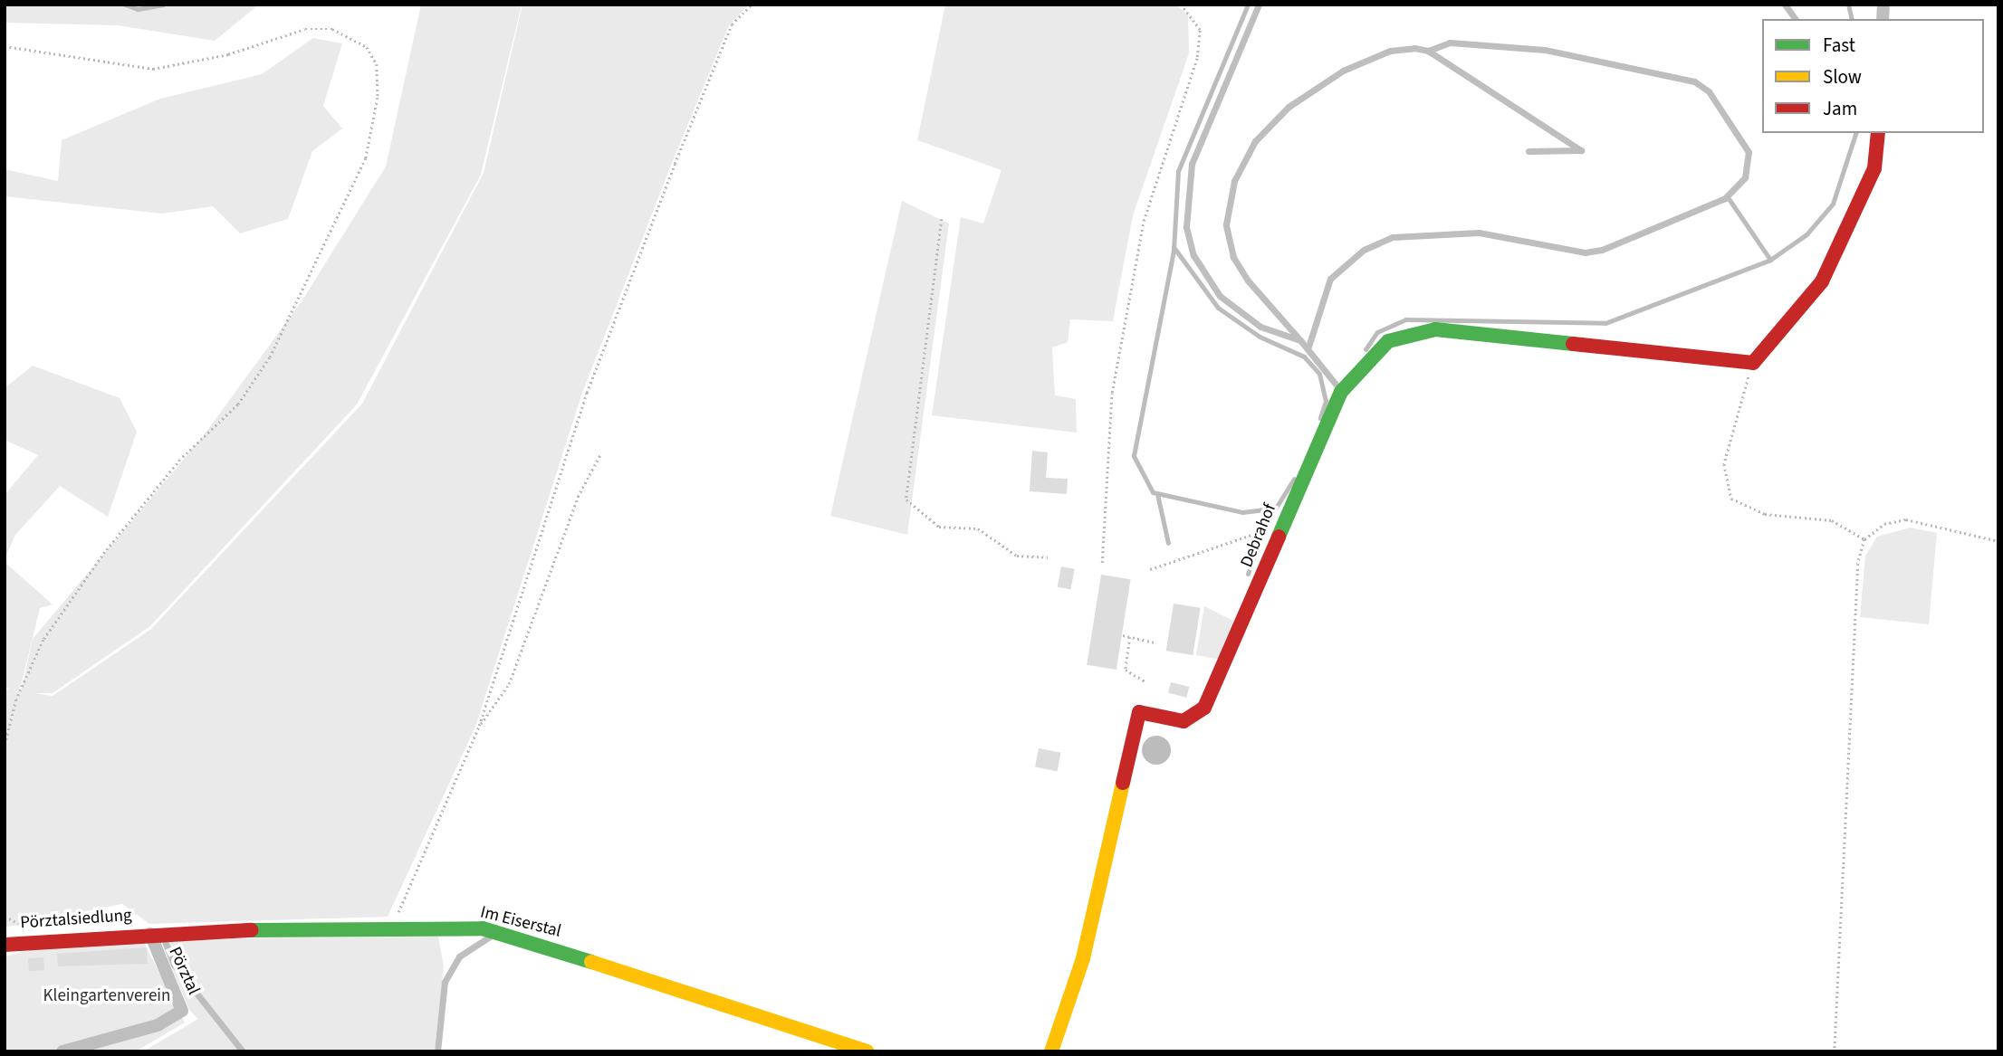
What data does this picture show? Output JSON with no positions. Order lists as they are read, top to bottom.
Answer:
{
  "streets": {
    "street": [
      "Debrahof",
      "Pörztalsiedlung",
      "Im Eiserstal",
      "Pörztal"
    ]
  },
  "crossings": [
    ["Pörztalsiedlung", "Im Eiserstal"],
    ["Pörztalsiedlung", "Pörztal"],
    ["Im Eiserstal", "Pörztal"]
  ],
  "parks": ["Kleingartenverein"],
  "legend": ["Fast", "Slow", "Jam"]
}
